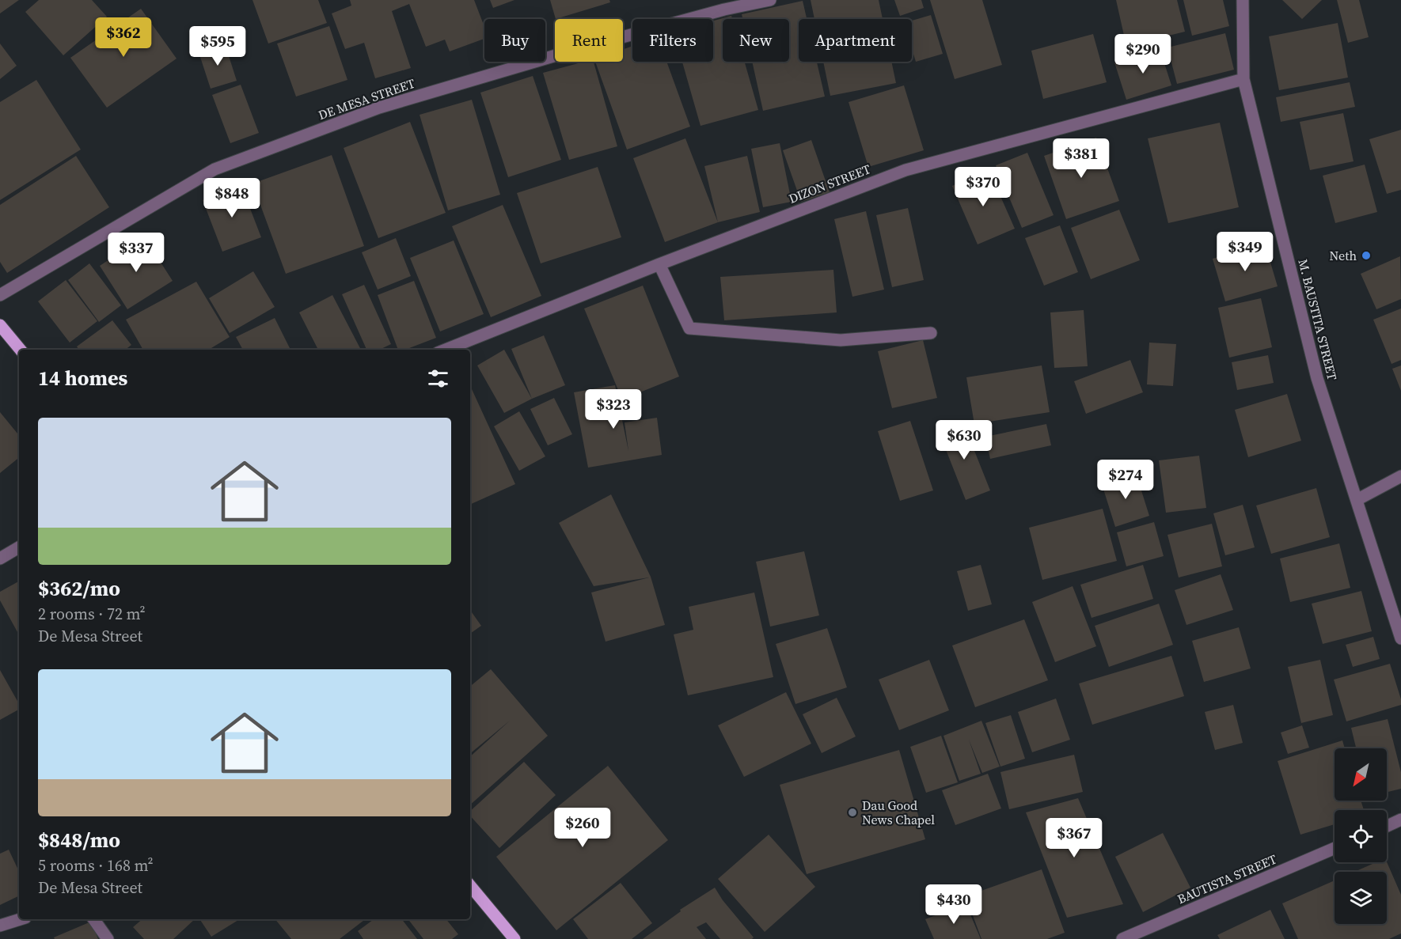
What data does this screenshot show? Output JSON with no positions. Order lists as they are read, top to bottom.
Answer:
{
  "streets": {
    "street": [
      "DE MESA STREET",
      "DIZON STREET",
      "M. BAUSTITA STREET",
      "BAUTISTA STREET"
    ]
  },
  "crossings": [
    ["DIZON STREET", "M. BAUSTITA STREET"]
  ],
  "places": ["Neth", "Dau Good News Chapel"],
  "north": "bottom left",
  "page": {
    "price": [
      "$362",
      "$595",
      "$290",
      "$381",
      "$370",
      "$848",
      "$349",
      "$337",
      "$323",
      "$630",
      "$274",
      "$260",
      "$367",
      "$430"
    ],
    "chip": [
      "Buy",
      "Rent",
      "Filters",
      "New",
      "Apartment"
    ],
    "heading": "14 homes",
    "list": [
      {
        "name": "$362/mo",
        "note": "2 rooms · 72 m² · De Mesa Street"
      },
      {
        "name": "$848/mo",
        "note": "5 rooms · 168 m² · De Mesa Street"
      }
    ]
  }
}
